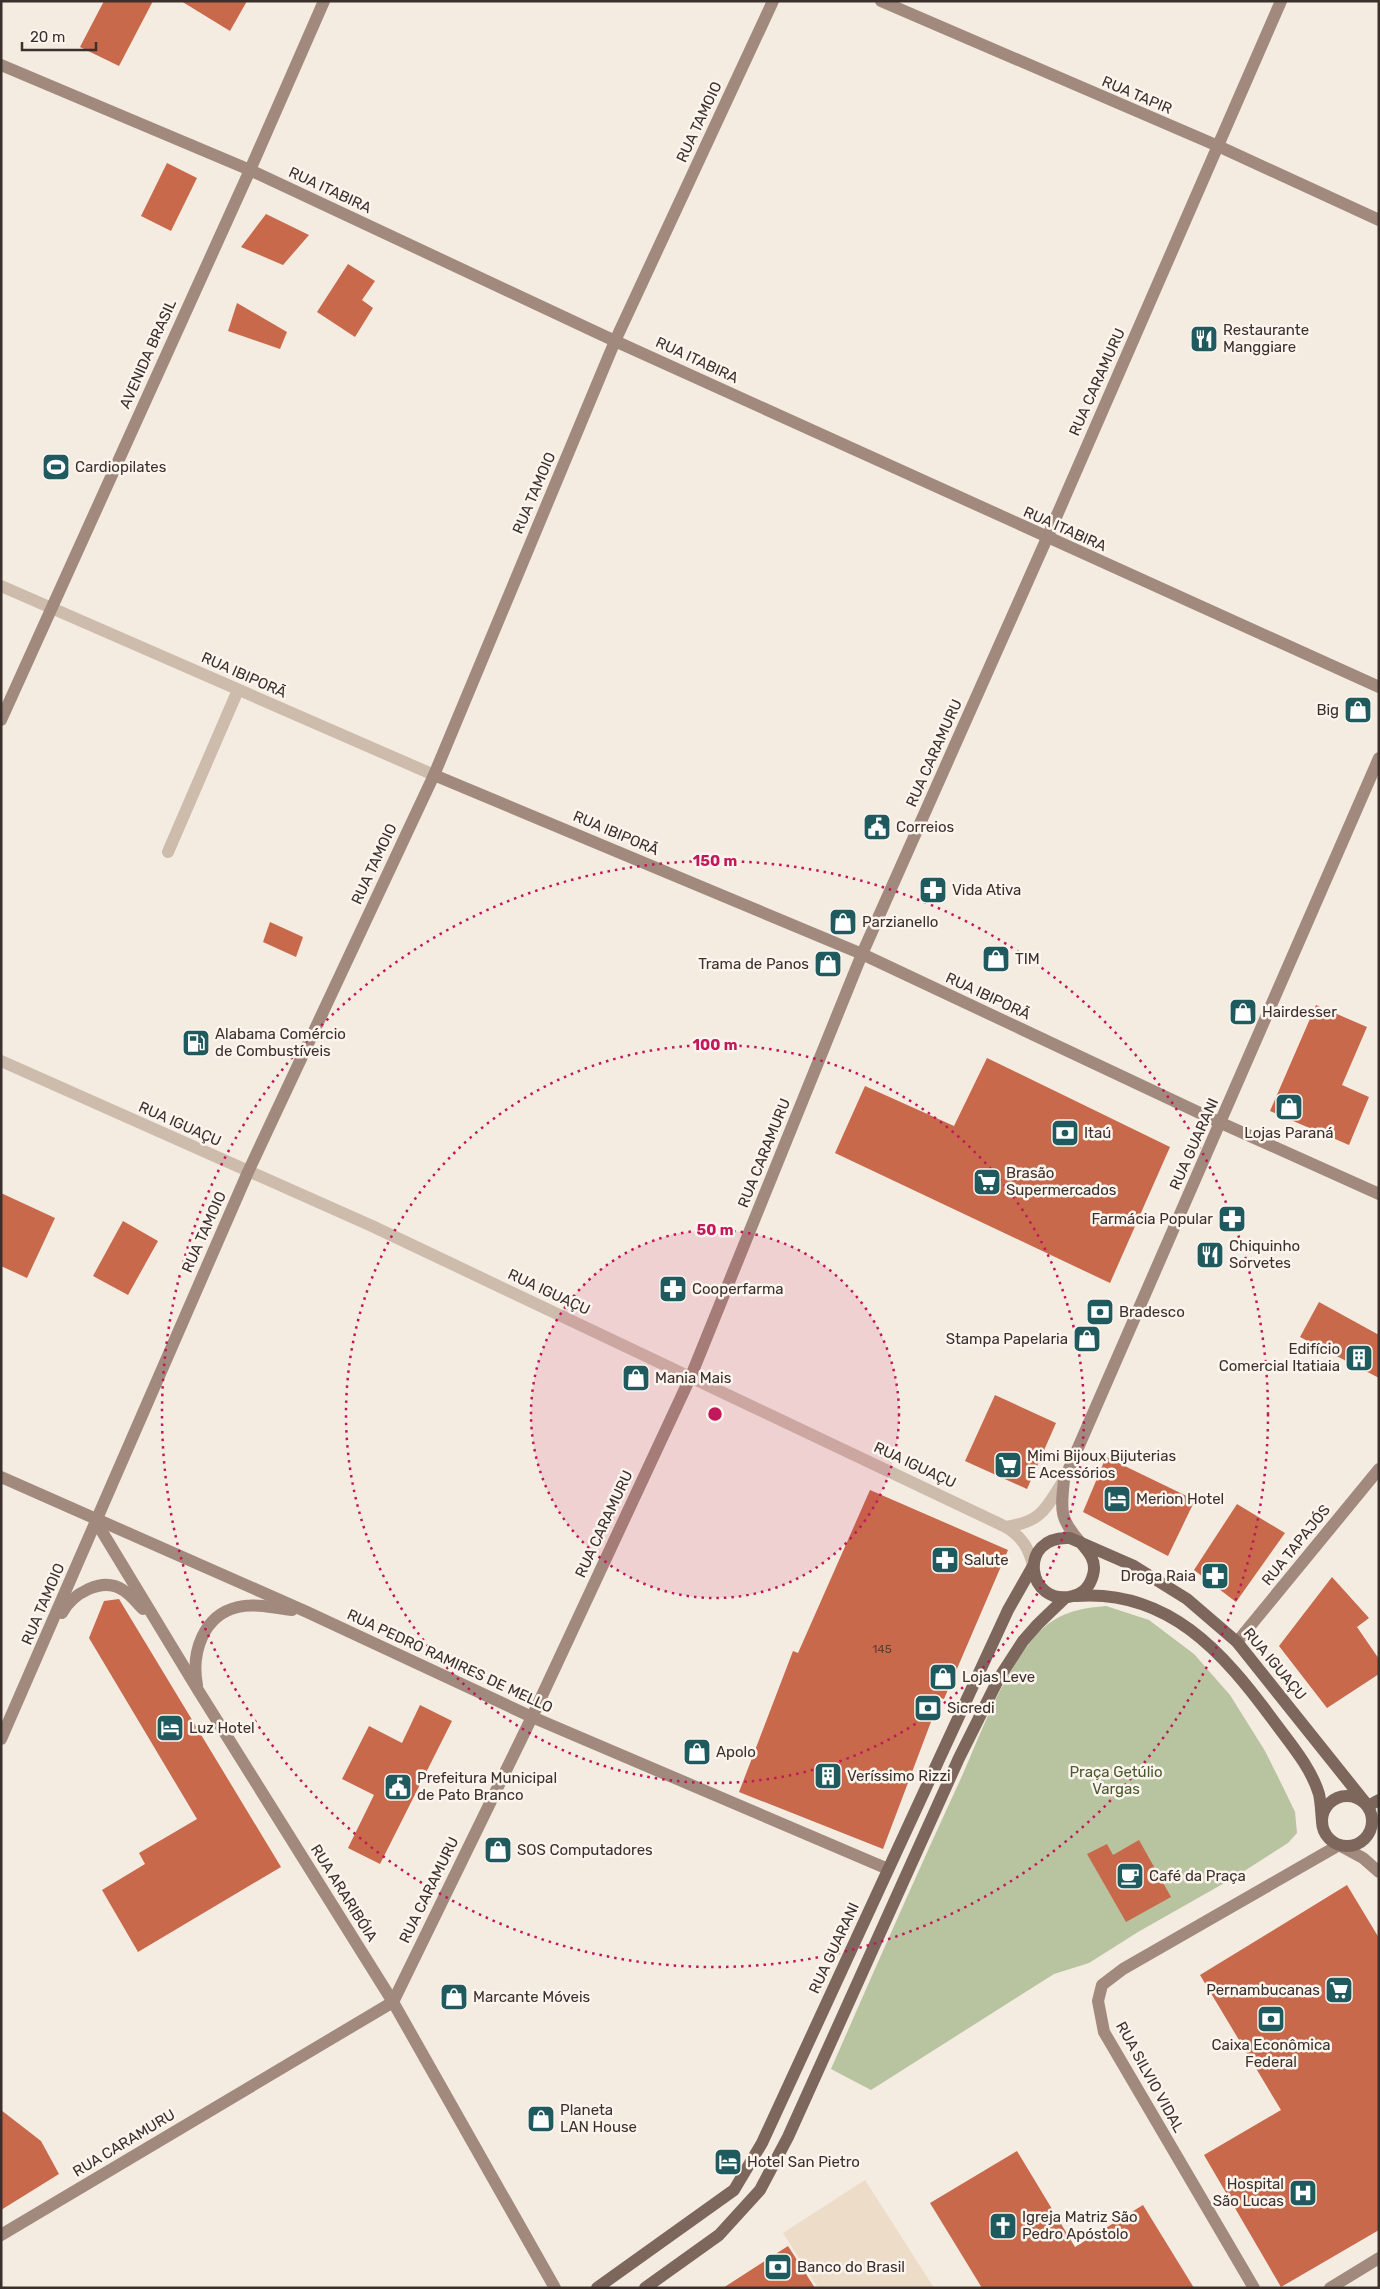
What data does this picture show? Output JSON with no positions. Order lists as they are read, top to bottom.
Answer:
{
  "streets": {
    "main road": ["RUA IGUAÇU", "RUA GUARANI"],
    "street": [
      "RUA TAPIR",
      "RUA TAMOIO",
      "RUA ITABIRA",
      "AVENIDA BRASIL",
      "RUA CARAMURU",
      "RUA IBIPORÃ",
      "RUA TAPAJÓS",
      "RUA PEDRO RAMIRES DE MELLO",
      "RUA ARARIBÓIA",
      "RUA SILVIO VIDAL"
    ]
  },
  "crossings": [
    ["RUA TAPIR", "RUA CARAMURU"],
    ["RUA TAMOIO", "RUA ITABIRA"],
    ["RUA TAMOIO", "RUA IBIPORÃ"],
    ["RUA TAMOIO", "RUA IGUAÇU"],
    ["RUA TAMOIO", "RUA PEDRO RAMIRES DE MELLO"],
    ["RUA TAMOIO", "RUA ARARIBÓIA"],
    ["RUA ITABIRA", "AVENIDA BRASIL"],
    ["RUA ITABIRA", "RUA CARAMURU"],
    ["AVENIDA BRASIL", "RUA IBIPORÃ"],
    ["RUA CARAMURU", "RUA IBIPORÃ"],
    ["RUA CARAMURU", "RUA IGUAÇU"],
    ["RUA CARAMURU", "RUA PEDRO RAMIRES DE MELLO"],
    ["RUA CARAMURU", "RUA ARARIBÓIA"],
    ["RUA IBIPORÃ", "RUA GUARANI"],
    ["RUA IGUAÇU", "RUA GUARANI"],
    ["RUA IGUAÇU", "RUA TAPAJÓS"],
    ["RUA IGUAÇU", "RUA SILVIO VIDAL"],
    ["RUA GUARANI", "RUA PEDRO RAMIRES DE MELLO"],
    ["RUA PEDRO RAMIRES DE MELLO", "RUA ARARIBÓIA"]
  ],
  "parks": ["Praça Getúlio Vargas"],
  "places": {
    "restaurant": ["Restaurante Manggiare", "Chiquinho Sorvetes"],
    "sports": ["Cardiopilates"],
    "shop": [
      "Big",
      "Parzianello",
      "TIM",
      "Trama de Panos",
      "Hairdesser",
      "Lojas Paraná",
      "Stampa Papelaria",
      "Mania Mais",
      "Lojas Leve",
      "Apolo",
      "SOS Computadores",
      "Marcante Móveis",
      "Planeta LAN House"
    ],
    "public building": ["Correios", "Prefeitura Municipal de Pato Branco"],
    "pharmacy": [
      "Vida Ativa",
      "Farmácia Popular",
      "Cooperfarma",
      "Salute",
      "Droga Raia"
    ],
    "fuel station": ["Alabama Comércio de Combustíveis"],
    "bank": [
      "Itaú",
      "Bradesco",
      "Sicredi",
      "Caixa Econômica Federal",
      "Banco do Brasil"
    ],
    "supermarket": ["Brasão Supermercados", "Mimi Bijoux Bijuterias E Acessórios", "Pernambucanas"],
    "building": ["Edifício Comercial Itatiaia", "Veríssimo Rizzi"],
    "hotel": ["Merion Hotel", "Luz Hotel", "Hotel San Pietro"],
    "cafe": ["Café da Praça"],
    "hospital": ["Hospital São Lucas"],
    "church": ["Igreja Matriz São Pedro Apóstolo"]
  },
  "house_numbers": ["145"],
  "scale_bar": "20 m",
  "rings": ["150 m", "100 m", "50 m"]
}
